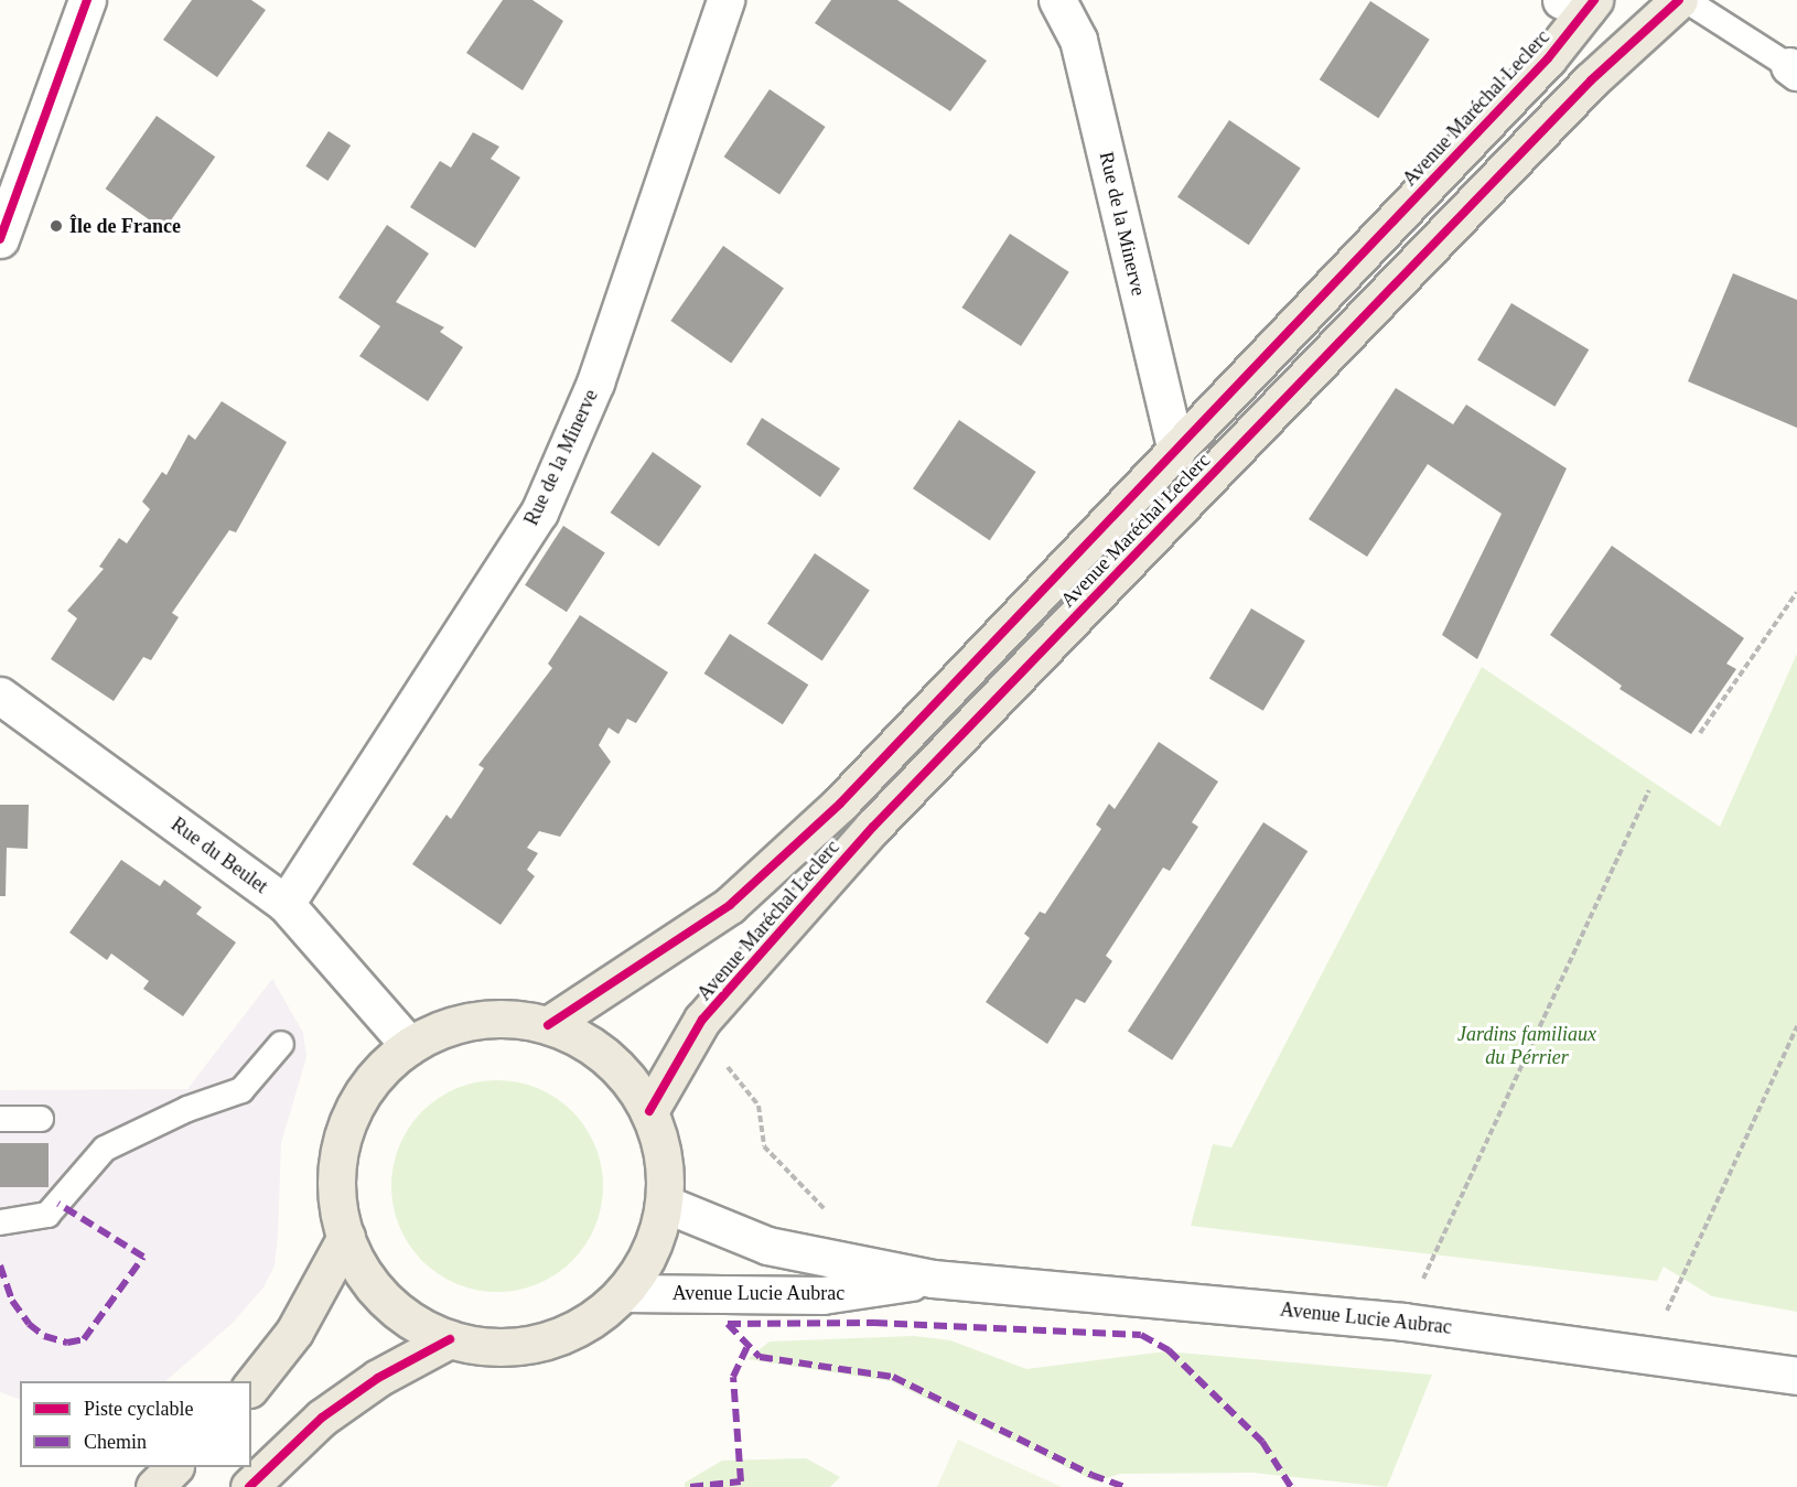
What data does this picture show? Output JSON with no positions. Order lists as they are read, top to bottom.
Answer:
{
  "streets": {
    "main road": ["Avenue Maréchal Leclerc"],
    "street": ["Rue de la Minerve", "Rue du Beulet", "Avenue Lucie Aubrac"]
  },
  "crossings": [
    ["Avenue Maréchal Leclerc", "Rue de la Minerve"],
    ["Rue de la Minerve", "Rue du Beulet"]
  ],
  "parks": ["Jardins familiaux du Pérrier"],
  "places": ["Île de France"],
  "legend": ["Piste cyclable", "Chemin"]
}
